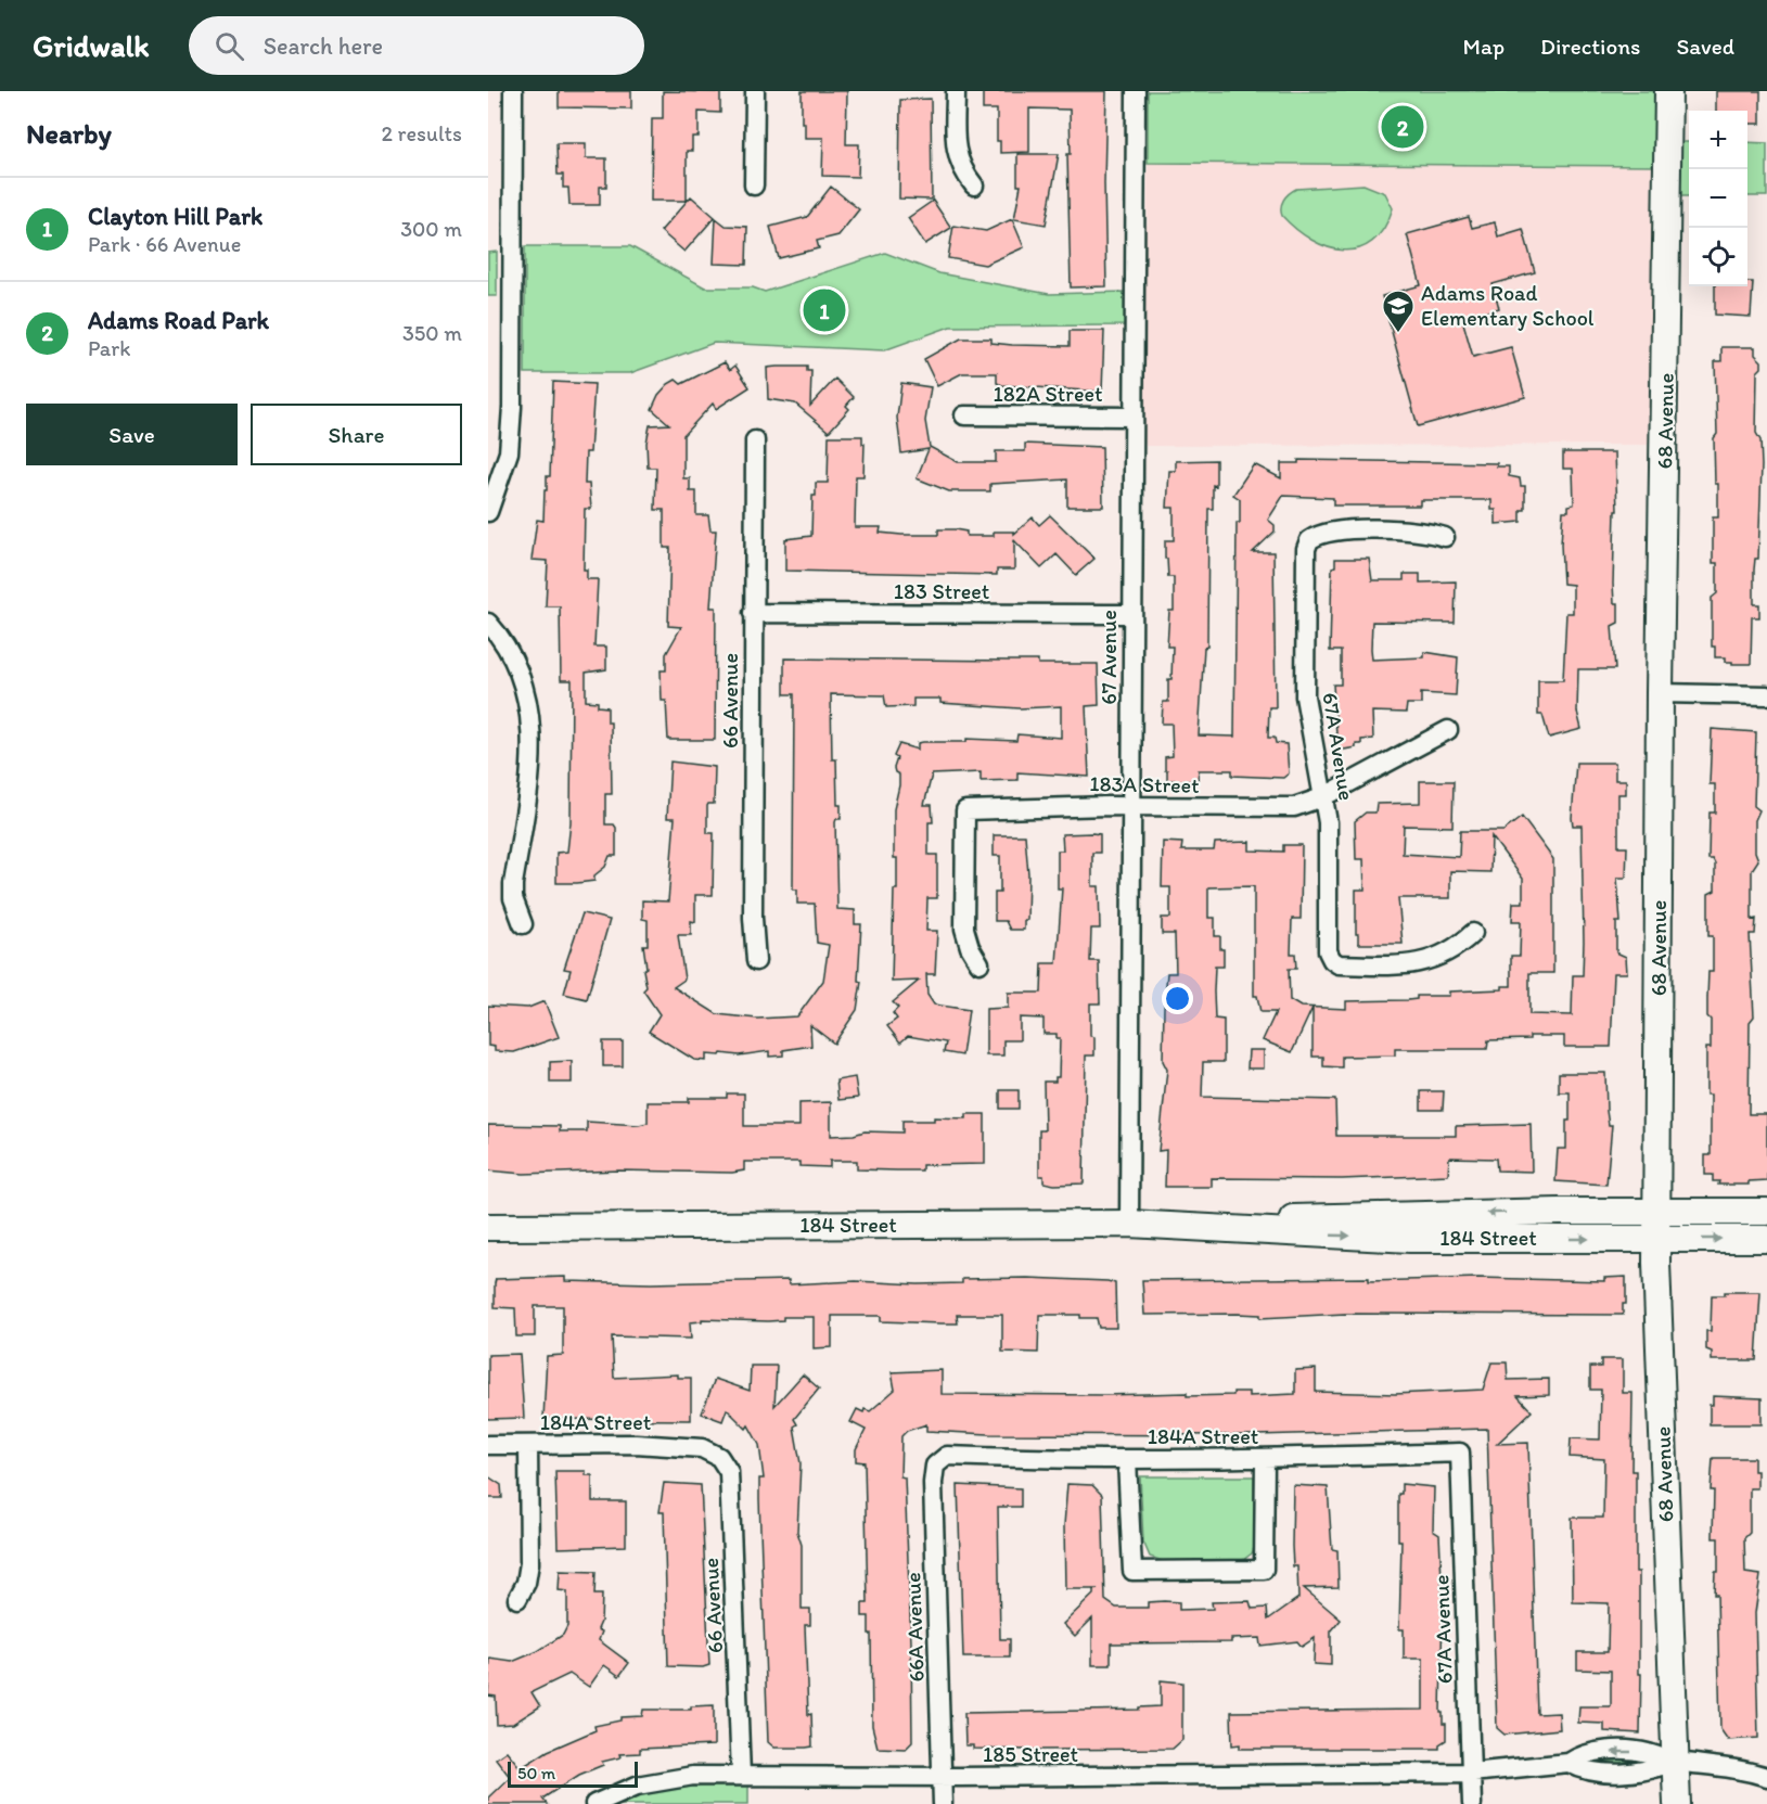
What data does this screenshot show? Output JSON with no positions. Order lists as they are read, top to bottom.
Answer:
{
  "streets": {
    "main road": ["68 Avenue", "184 Street"],
    "street": [
      "182A Street",
      "183 Street",
      "67 Avenue",
      "66 Avenue",
      "67A Avenue",
      "183A Street",
      "184A Street",
      "66A Avenue",
      "185 Street"
    ]
  },
  "crossings": [
    ["182A Street", "67 Avenue"],
    ["68 Avenue", "184 Street"],
    ["68 Avenue", "185 Street"],
    ["183 Street", "67 Avenue"],
    ["183 Street", "66 Avenue"],
    ["67 Avenue", "183A Street"],
    ["67 Avenue", "184 Street"],
    ["66 Avenue", "184A Street"],
    ["66 Avenue", "185 Street"],
    ["67A Avenue", "183A Street"],
    ["67A Avenue", "184A Street"],
    ["67A Avenue", "185 Street"],
    ["184A Street", "66A Avenue"],
    ["66A Avenue", "185 Street"]
  ],
  "places": {
    "school or university": ["Adams Road Elementary School"]
  },
  "scale_bar": "50 m",
  "page": {
    "header": "Gridwalk",
    "search": "Search here",
    "nav": ["Map", "Directions", "Saved"],
    "heading": ["Nearby", "2 results"],
    "pins": ["2", "1"],
    "map_buttons": ["+", "−"],
    "list": [
      {
        "mark": "1",
        "name": "Clayton Hill Park",
        "note": "Park · 66 Avenue",
        "value": "300 m"
      },
      {
        "mark": "2",
        "name": "Adams Road Park",
        "note": "Park",
        "value": "350 m"
      }
    ],
    "buttons": ["Save", "Share"],
    "scale": "50 m"
  }
}
